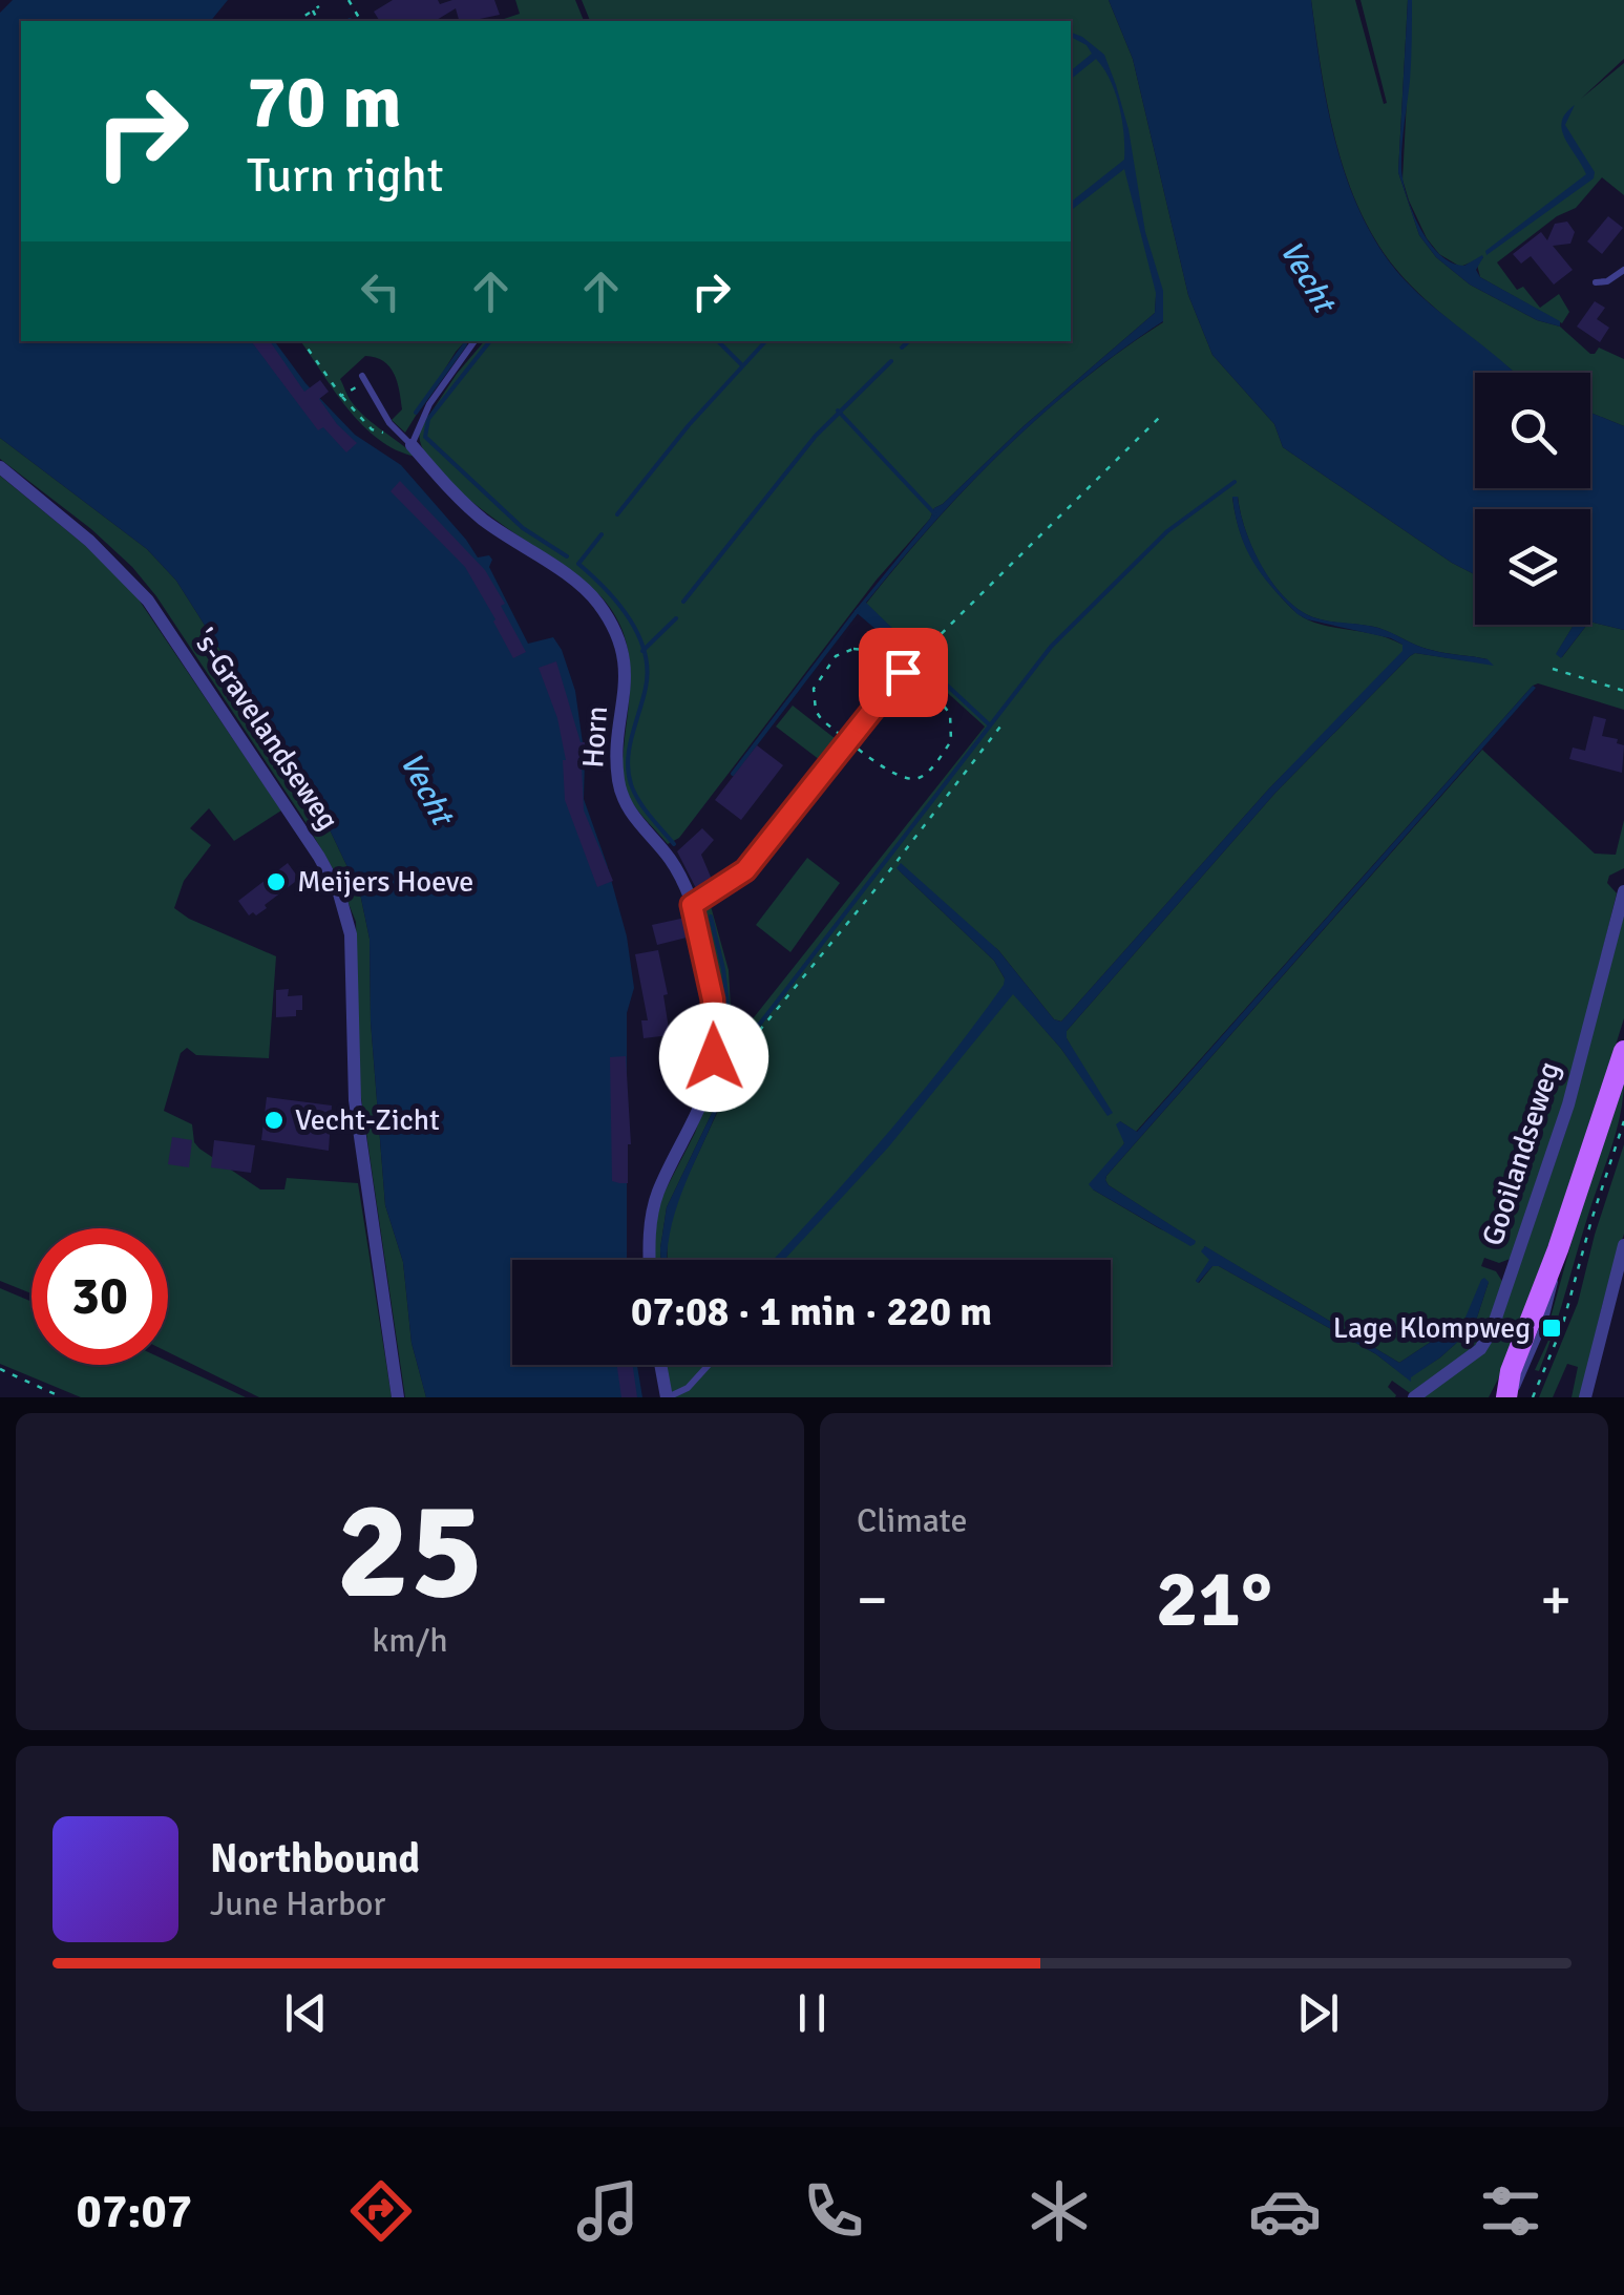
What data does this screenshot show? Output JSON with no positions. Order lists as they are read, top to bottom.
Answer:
{
  "streets": {
    "street": ["'s-Gravelandseweg", "Horn", "Gooilandseweg"]
  },
  "water": ["Vecht"],
  "places": {
    "other": ["Meijers Hoeve", "Vecht-Zicht"],
    "transit": ["Lage Klompweg"]
  },
  "page": {
    "turn": ["70 m", "Turn right"],
    "limit": "30",
    "trip": "07:08 · 1 min · 220 m",
    "tile": [
      ["25", "km/h"],
      "Climate"
    ],
    "heat": ["−", "21°", "+"],
    "song": ["Northbound", "June Harbor"],
    "tabs": "07:07"
  }
}
